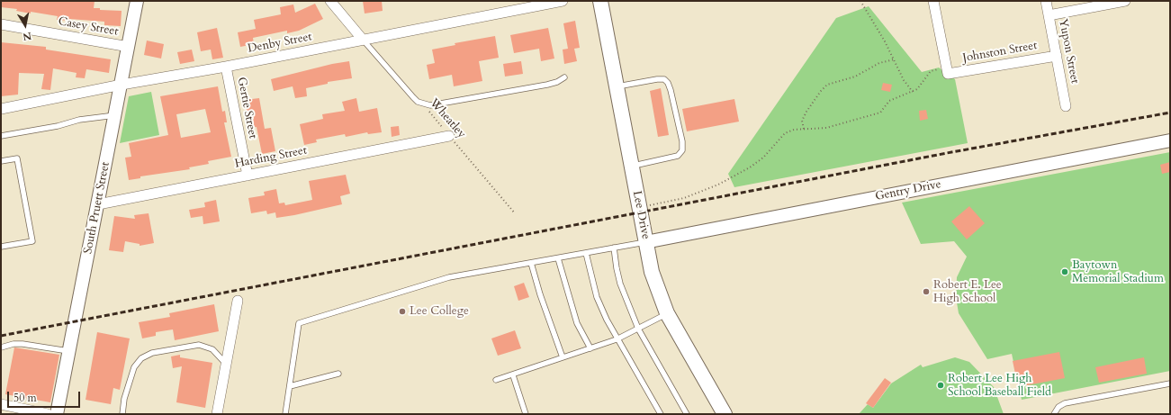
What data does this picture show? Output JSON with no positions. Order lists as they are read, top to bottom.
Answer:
{
  "streets": {
    "main road": ["Lee Drive"],
    "street": [
      "Casey Street",
      "Denby Street",
      "Yupon Street",
      "Johnston Street",
      "Gertie Street",
      "Harding Street",
      "Gentry Drive",
      "South Pruett Street"
    ],
    "lane": ["Wheatley"]
  },
  "crossings": [
    ["Casey Street", "South Pruett Street"],
    ["Denby Street", "Gertie Street"],
    ["Denby Street", "Wheatley"],
    ["Denby Street", "South Pruett Street"],
    ["Yupon Street", "Johnston Street"],
    ["Gertie Street", "Harding Street"],
    ["Wheatley", "Harding Street"],
    ["Harding Street", "South Pruett Street"],
    ["Gentry Drive", "Lee Drive"]
  ],
  "places": [
    "Baytown Memorial Stadium",
    "Robert E. Lee High School",
    "Lee College",
    "Robert Lee High School Baseball Field"
  ],
  "scale_bar": "50 m",
  "north": "bottom"
}
